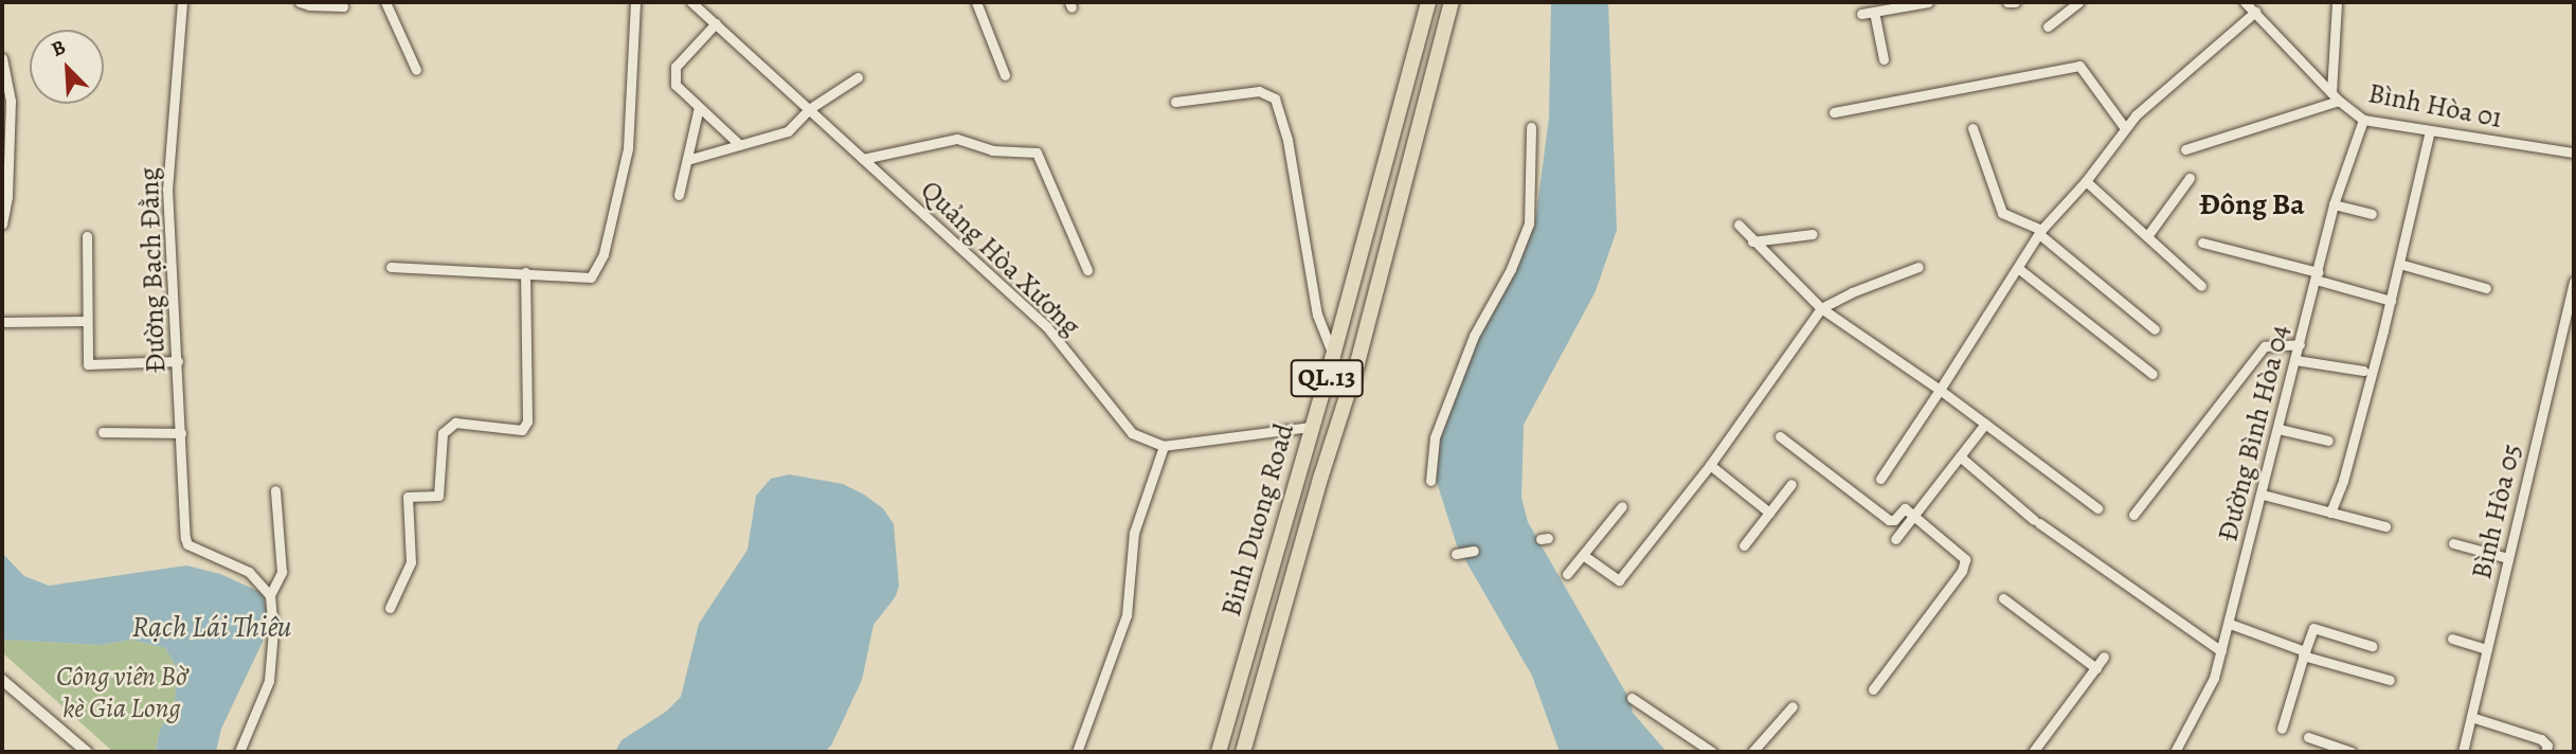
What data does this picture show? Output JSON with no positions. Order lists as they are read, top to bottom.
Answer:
{
  "streets": {
    "highway": ["QL.13", "Binh Duong Road"],
    "street": [
      "Bình Hòa 01",
      "Quảng Hòa Xương",
      "Đường Bạch Đằng",
      "Đường Bình Hòa 04",
      "Bình Hòa 05"
    ]
  },
  "crossings": [
    ["Bình Hòa 01", "Đường Bình Hòa 04"]
  ],
  "districts": ["Đông Ba"],
  "water": ["Rạch Lái Thiêu"],
  "parks": ["Công viên Bờ kè Gia Long"],
  "north": "top left"
}
